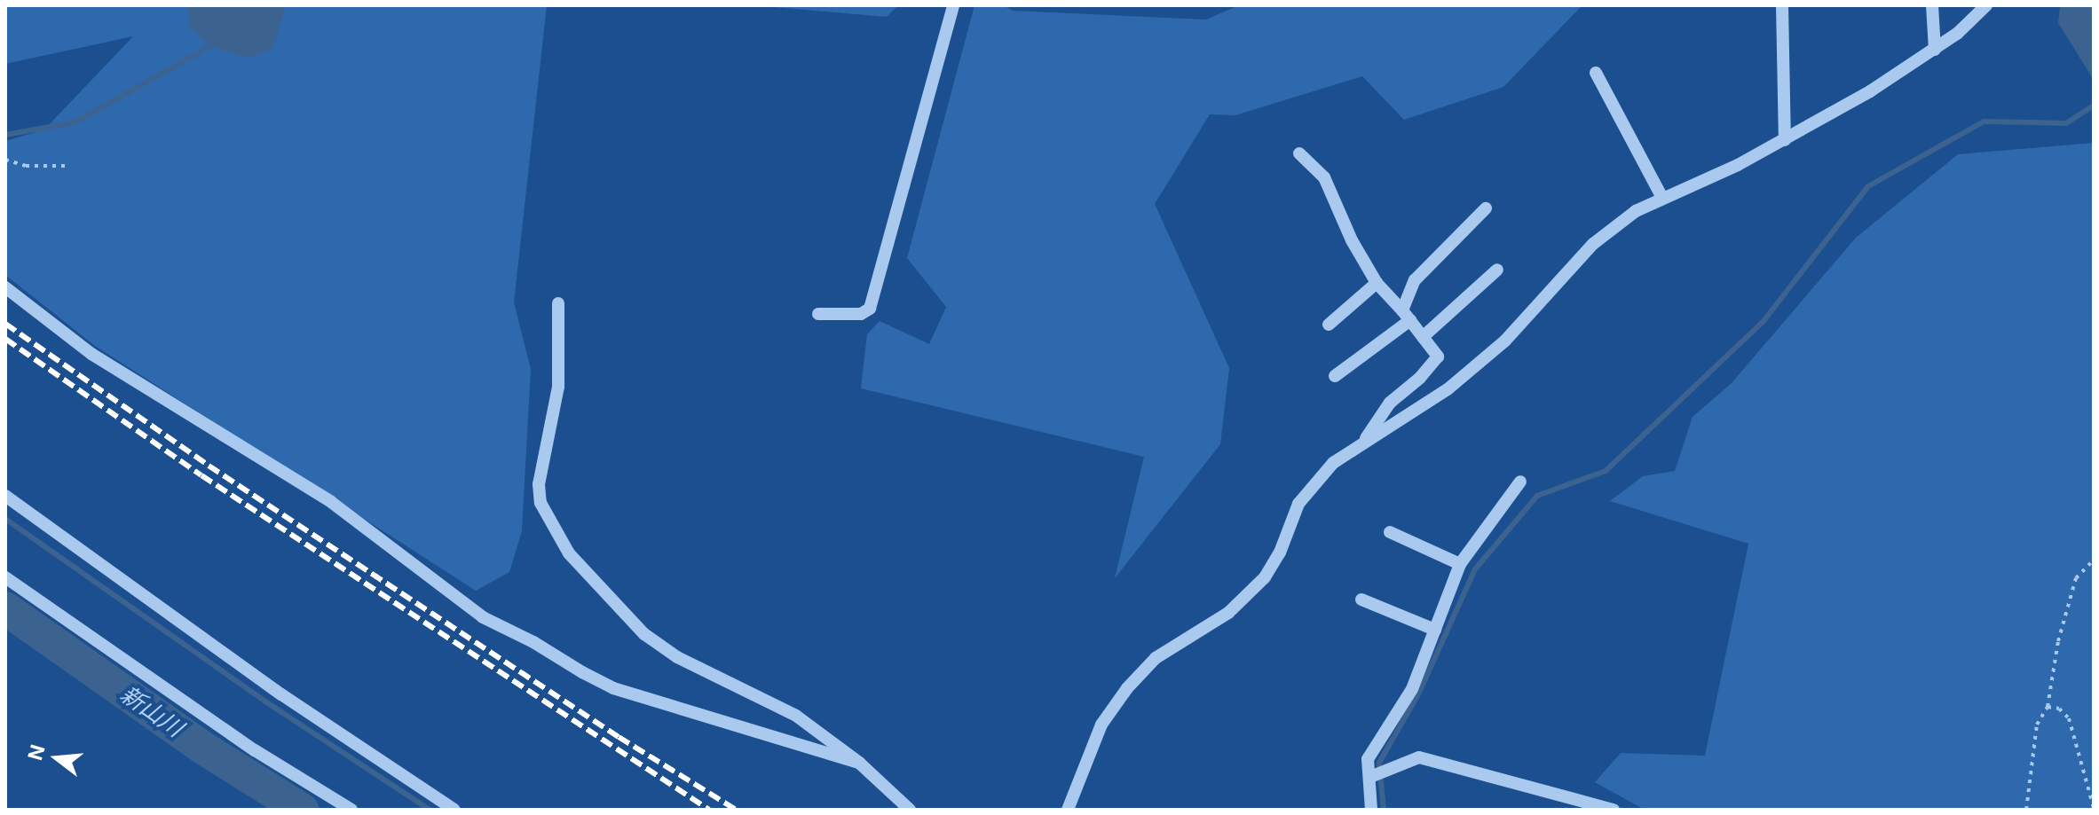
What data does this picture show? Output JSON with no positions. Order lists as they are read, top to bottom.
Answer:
{
  "water": ["新山川"],
  "north": "left"
}
